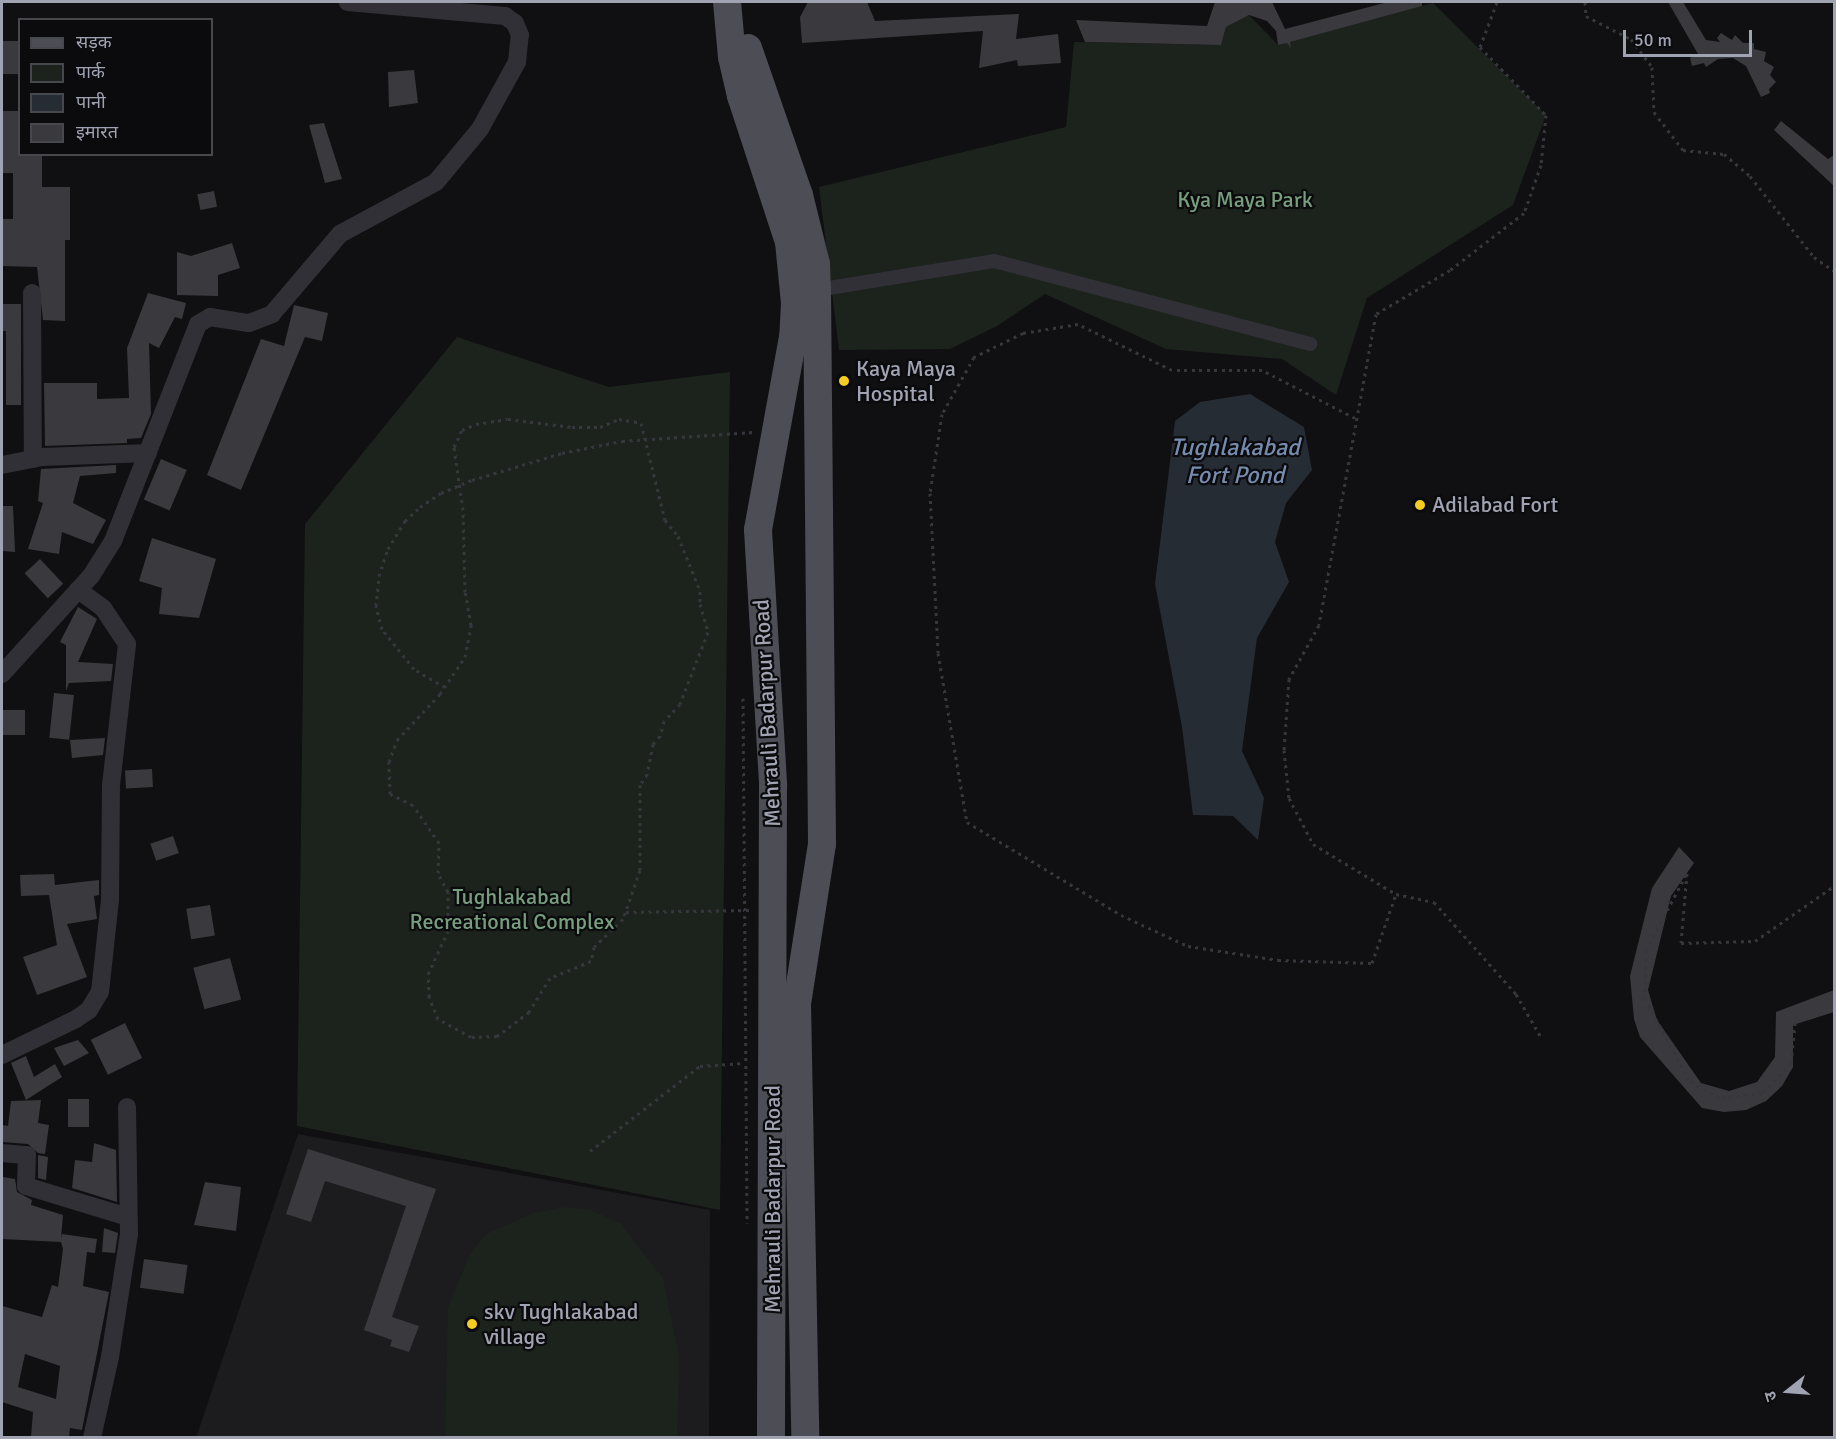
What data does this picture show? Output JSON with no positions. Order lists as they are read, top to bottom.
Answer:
{
  "streets": {
    "main road": ["Mehrauli Badarpur Road"]
  },
  "water": ["Tughlakabad Fort Pond"],
  "parks": ["Kya Maya Park", "Tughlakabad Recreational Complex"],
  "places": ["Kaya Maya Hospital", "Adilabad Fort", "skv Tughlakabad village"],
  "legend": [
    "सड़क",
    "पार्क",
    "पानी",
    "इमारत"
  ],
  "scale_bar": "50 m",
  "north": "left"
}
